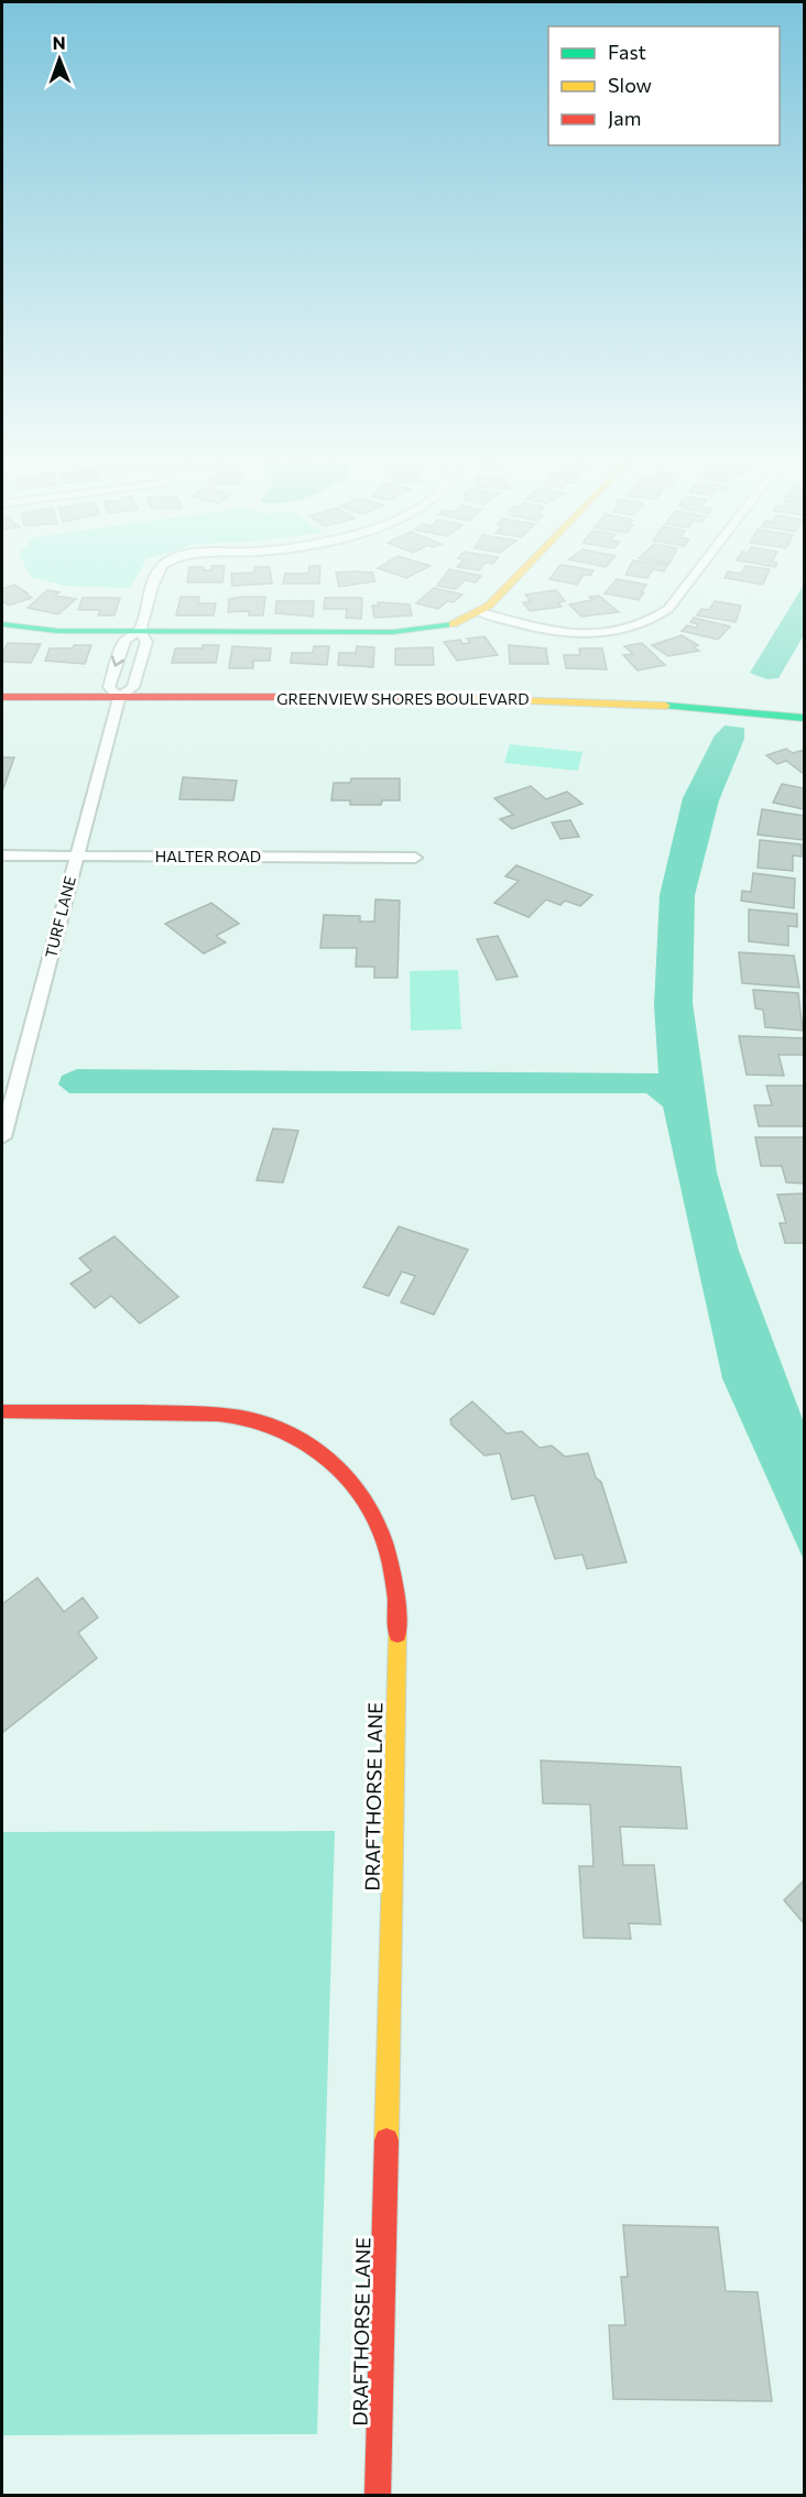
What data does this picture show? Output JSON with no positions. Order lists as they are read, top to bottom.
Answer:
{
  "streets": {
    "street": [
      "GREENVIEW SHORES BOULEVARD",
      "HALTER ROAD",
      "TURF LANE",
      "DRAFTHORSE LANE"
    ]
  },
  "crossings": [
    ["GREENVIEW SHORES BOULEVARD", "TURF LANE"],
    ["HALTER ROAD", "TURF LANE"]
  ],
  "legend": ["Fast", "Slow", "Jam"],
  "north": "top"
}
